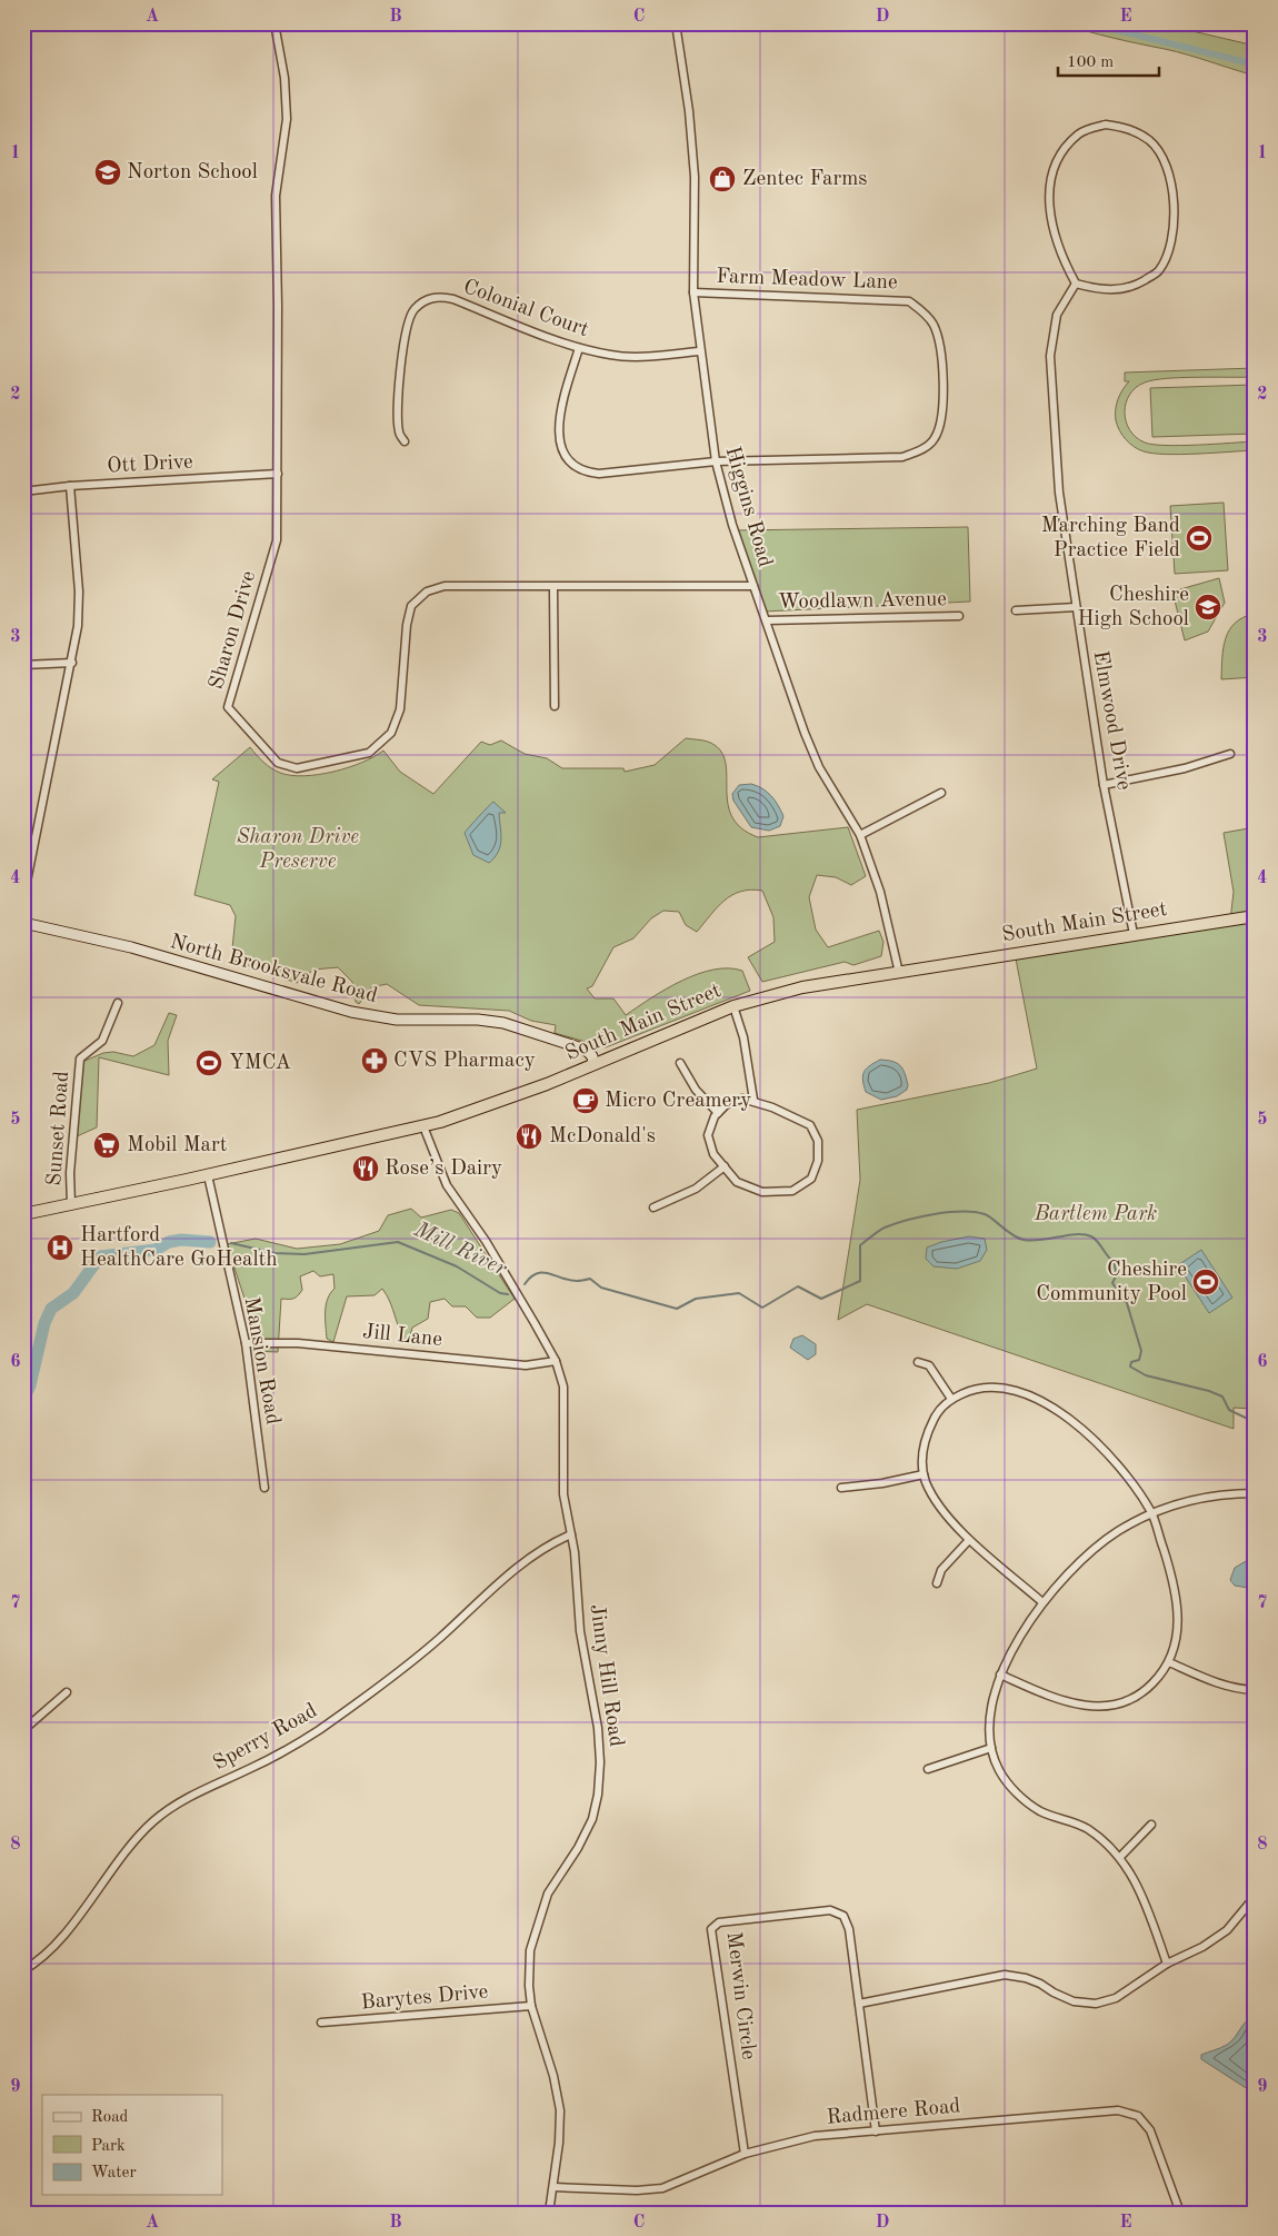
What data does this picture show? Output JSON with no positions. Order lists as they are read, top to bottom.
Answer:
{
  "streets": {
    "highway": ["South Main Street"],
    "main road": ["North Brooksvale Road"],
    "street": [
      "Farm Meadow Lane",
      "Colonial Court",
      "Ott Drive",
      "Higgins Road",
      "Woodlawn Avenue",
      "Sharon Drive",
      "Elmwood Drive",
      "Sunset Road",
      "Jill Lane",
      "Mansion Road",
      "Jinny Hill Road",
      "Sperry Road",
      "Merwin Circle",
      "Barytes Drive",
      "Radmere Road"
    ]
  },
  "crossings": [
    ["Farm Meadow Lane", "Colonial Court"],
    ["Farm Meadow Lane", "Higgins Road"],
    ["Colonial Court", "Higgins Road"],
    ["Ott Drive", "Sharon Drive"],
    ["Higgins Road", "Woodlawn Avenue"],
    ["Higgins Road", "Sharon Drive"],
    ["Higgins Road", "South Main Street"],
    ["Elmwood Drive", "South Main Street"],
    ["South Main Street", "North Brooksvale Road"],
    ["South Main Street", "Sunset Road"],
    ["South Main Street", "Mansion Road"],
    ["South Main Street", "Jinny Hill Road"],
    ["Jill Lane", "Mansion Road"],
    ["Jill Lane", "Jinny Hill Road"],
    ["Jinny Hill Road", "Sperry Road"],
    ["Jinny Hill Road", "Barytes Drive"],
    ["Jinny Hill Road", "Radmere Road"],
    ["Merwin Circle", "Radmere Road"]
  ],
  "water": ["Mill River"],
  "parks": ["Sharon Drive Preserve", "Bartlem Park"],
  "places": {
    "school or university": ["Norton School", "Cheshire High School"],
    "shop": ["Zentec Farms"],
    "sports": ["Marching Band Practice Field", "YMCA", "Cheshire Community Pool"],
    "pharmacy": ["CVS Pharmacy"],
    "cafe": ["Micro Creamery"],
    "restaurant": ["McDonald's", "Rose’s Dairy"],
    "supermarket": ["Mobil Mart"],
    "hospital": ["Hartford HealthCare GoHealth"]
  },
  "legend": ["Road", "Park", "Water"],
  "scale_bar": "100 m",
  "grid": {
    "columns": [
      "A",
      "B",
      "C",
      "D",
      "E"
    ],
    "rows": [
      "1",
      "2",
      "3",
      "4",
      "5",
      "6",
      "7",
      "8",
      "9"
    ]
  }
}
